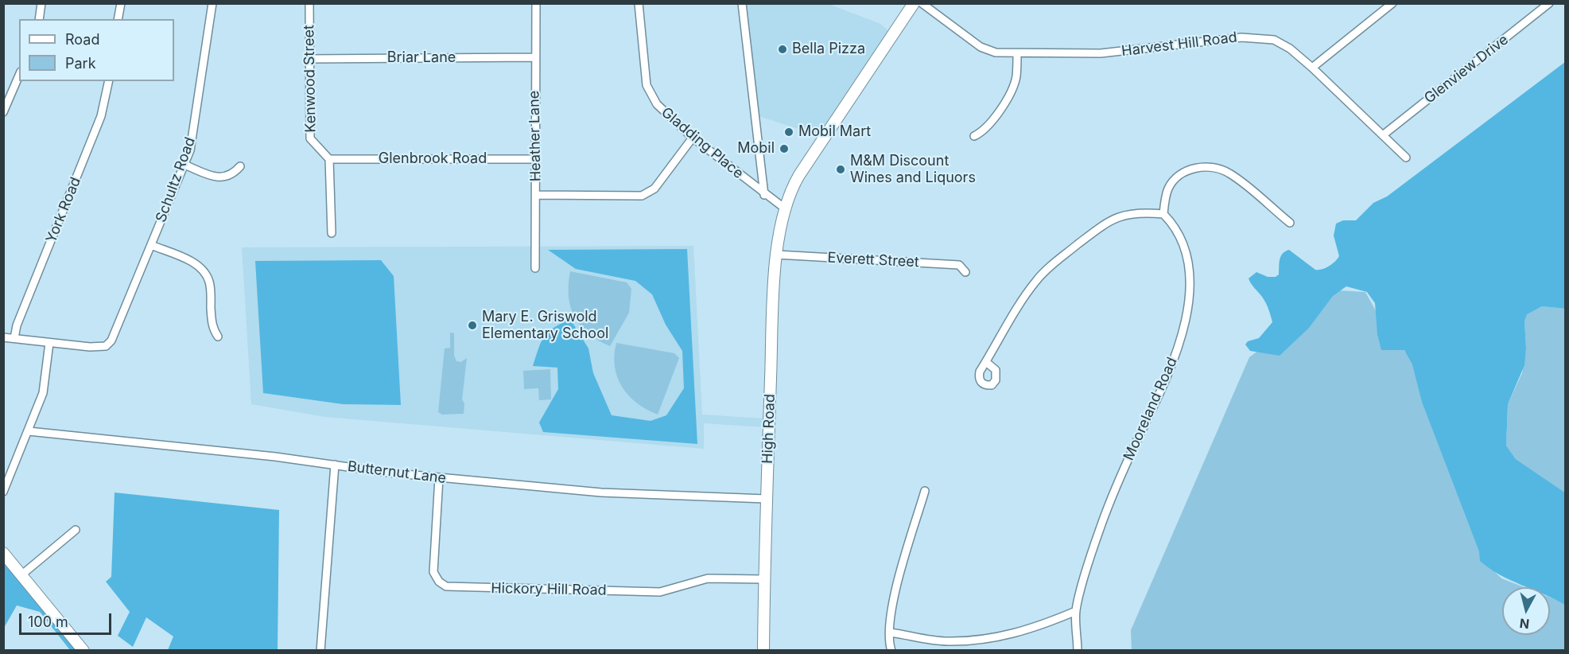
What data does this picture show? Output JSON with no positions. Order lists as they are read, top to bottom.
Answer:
{
  "streets": {
    "main road": ["High Road"],
    "street": [
      "Harvest Hill Road",
      "Briar Lane",
      "Glenview Drive",
      "Kenwood Street",
      "Heather Lane",
      "Gladding Place",
      "Glenbrook Road",
      "Schultz Road",
      "York Road",
      "Everett Street",
      "Mooreland Road",
      "Butternut Lane",
      "Hickory Hill Road"
    ]
  },
  "crossings": [
    ["Harvest Hill Road", "Glenview Drive"],
    ["Briar Lane", "Kenwood Street"],
    ["Briar Lane", "Heather Lane"],
    ["Kenwood Street", "Glenbrook Road"],
    ["Heather Lane", "Glenbrook Road"],
    ["Gladding Place", "High Road"],
    ["Everett Street", "High Road"],
    ["High Road", "Butternut Lane"],
    ["High Road", "Hickory Hill Road"],
    ["Butternut Lane", "Hickory Hill Road"]
  ],
  "places": [
    "Bella Pizza",
    "Mobil Mart",
    "Mobil",
    "M&M Discount Wines and Liquors",
    "Mary E. Griswold Elementary School"
  ],
  "legend": ["Road", "Park"],
  "scale_bar": "100 m",
  "north": "bottom"
}
